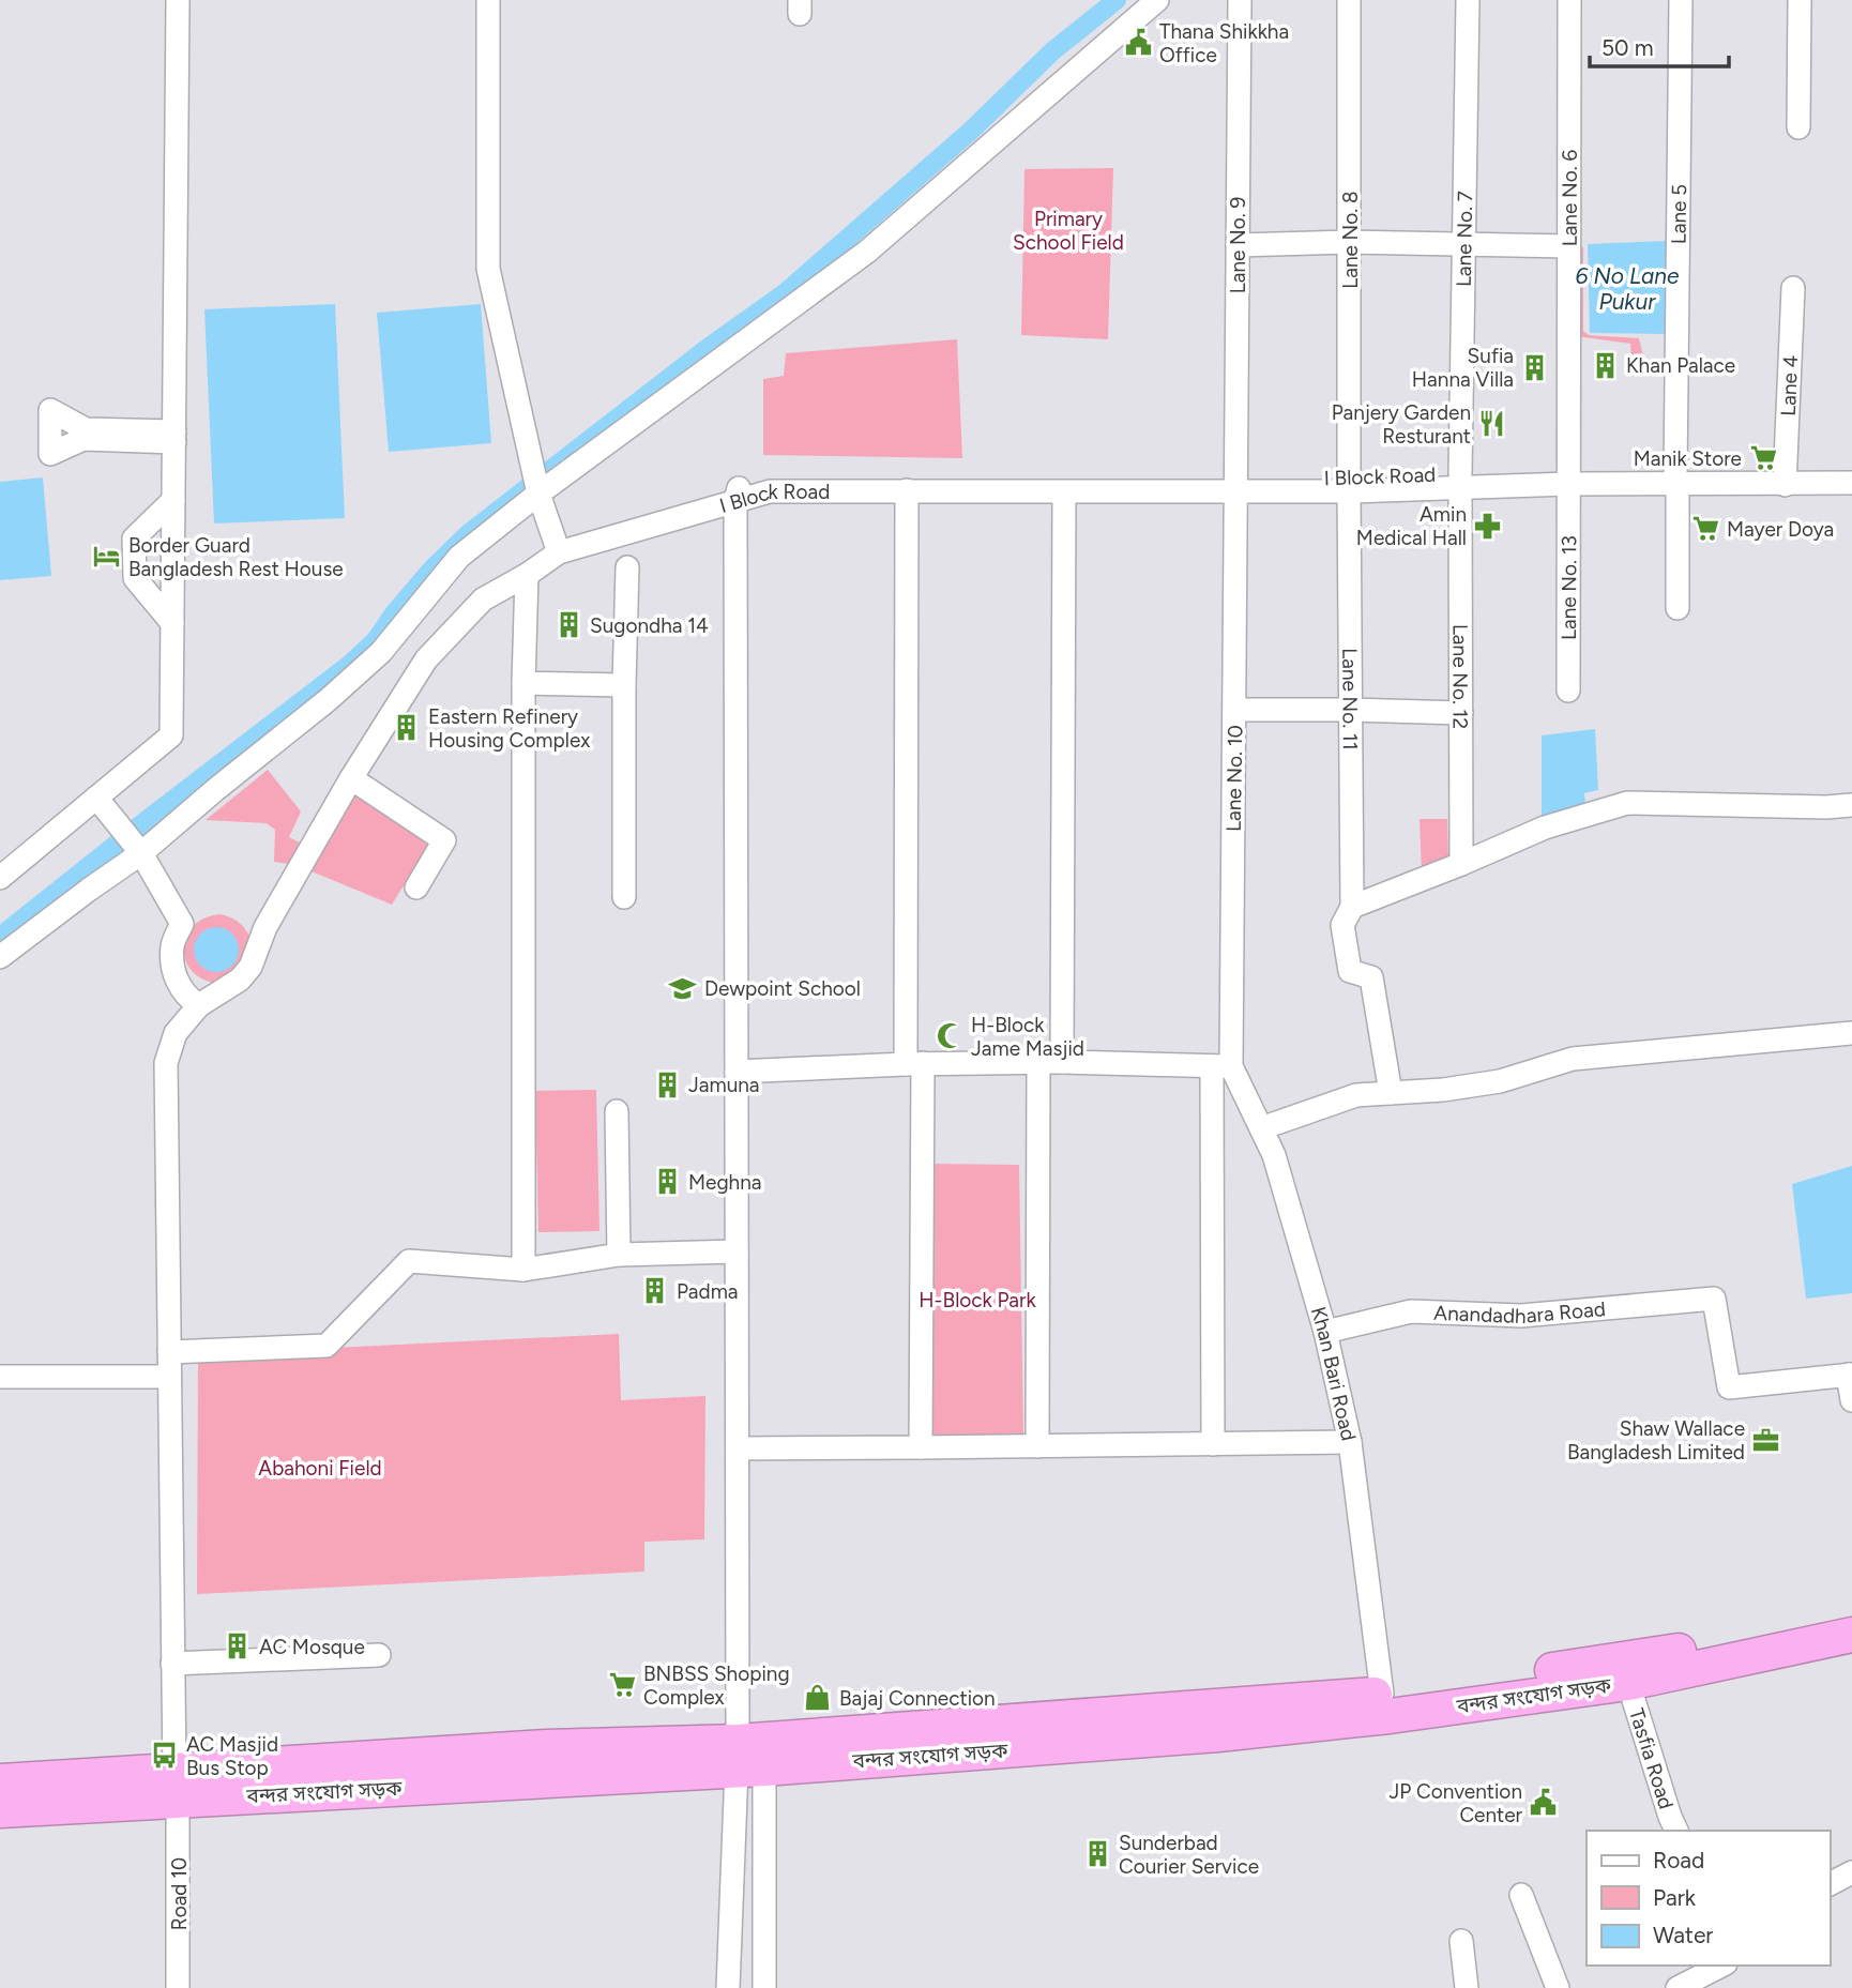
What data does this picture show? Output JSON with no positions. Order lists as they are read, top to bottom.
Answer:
{
  "streets": {
    "highway": ["বন্দর সংযোগ সড়ক"],
    "street": [
      "Lane No. 6",
      "Lane 5",
      "Lane No. 7",
      "Lane No. 8",
      "Lane No. 9",
      "Lane 4",
      "I Block Road",
      "Lane No. 13",
      "Lane No. 12",
      "Lane No. 11",
      "Lane No. 10",
      "Anandadhara Road",
      "Khan Bari Road",
      "Tasfia Road",
      "Road 10"
    ]
  },
  "crossings": [
    ["Lane No. 6", "I Block Road"],
    ["Lane No. 6", "Lane No. 13"],
    ["Lane 5", "I Block Road"],
    ["Lane No. 7", "I Block Road"],
    ["Lane No. 7", "Lane No. 12"],
    ["Lane No. 8", "I Block Road"],
    ["Lane No. 8", "Lane No. 11"],
    ["Lane No. 9", "I Block Road"],
    ["Lane No. 9", "Lane No. 10"],
    ["Lane 4", "I Block Road"],
    ["I Block Road", "Lane No. 13"],
    ["I Block Road", "Lane No. 12"],
    ["I Block Road", "Lane No. 11"],
    ["I Block Road", "Lane No. 10"],
    ["I Block Road", "Road 10"],
    ["Lane No. 10", "Khan Bari Road"],
    ["Anandadhara Road", "Khan Bari Road"],
    ["Khan Bari Road", "বন্দর সংযোগ সড়ক"],
    ["বন্দর সংযোগ সড়ক", "Tasfia Road"],
    ["বন্দর সংযোগ সড়ক", "Road 10"]
  ],
  "water": ["6 No Lane Pukur"],
  "parks": ["Primary School Field", "H-Block Park", "Abahoni Field"],
  "places": {
    "public building": ["Thana Shikkha Office", "JP Convention Center"],
    "building": [
      "Khan Palace",
      "Sufia Hanna Villa",
      "Sugondha 14",
      "Eastern Refinery Housing Complex",
      "Jamuna",
      "Meghna",
      "Padma",
      "AC Mosque",
      "Sunderbad Courier Service"
    ],
    "restaurant": ["Panjery Garden Resturant"],
    "supermarket": ["Manik Store", "Mayer Doya", "BNBSS Shoping Complex"],
    "pharmacy": ["Amin Medical Hall"],
    "hotel": ["Border Guard Bangladesh Rest House"],
    "school or university": ["Dewpoint School"],
    "mosque": ["H-Block Jame Masjid"],
    "office": ["Shaw Wallace Bangladesh Limited"],
    "shop": ["Bajaj Connection"],
    "bus stop": ["AC Masjid Bus Stop"]
  },
  "legend": ["Road", "Park", "Water"],
  "scale_bar": "50 m"
}
